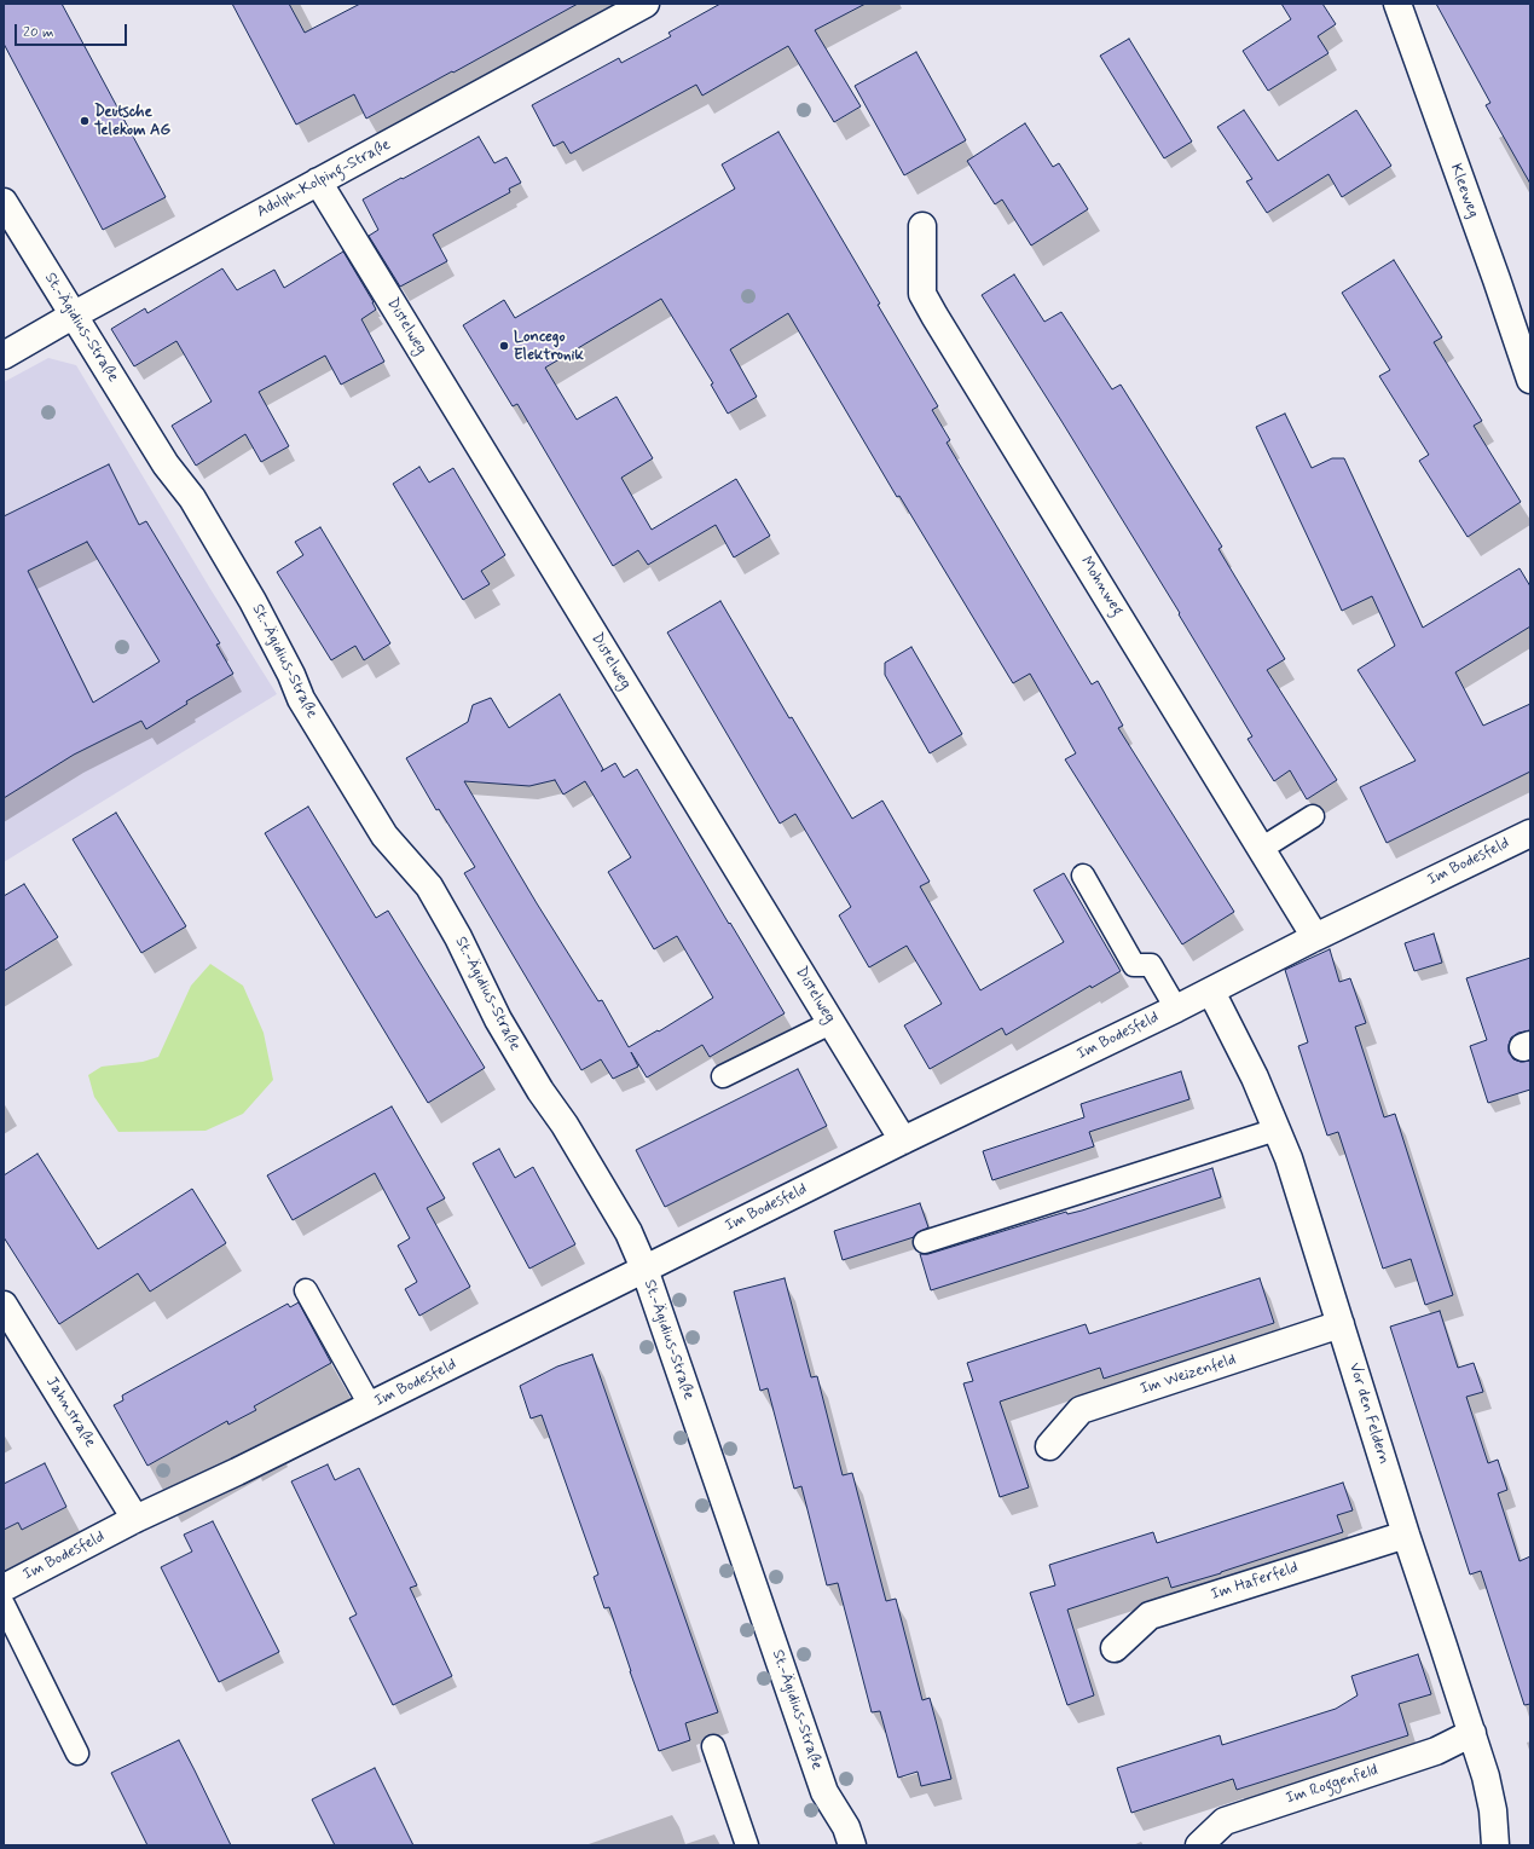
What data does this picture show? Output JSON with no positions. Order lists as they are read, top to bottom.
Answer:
{
  "streets": {
    "street": [
      "Adolph-Kolping-Straße",
      "Kleeweg",
      "Distelweg",
      "St.-Ägidius-Straße",
      "Mohnweg",
      "Im Bodesfeld",
      "Im Weizenfeld",
      "Jahnstraße",
      "Vor den Feldern",
      "Im Haferfeld",
      "Im Roggenfeld"
    ]
  },
  "crossings": [
    ["Adolph-Kolping-Straße", "Distelweg"],
    ["Adolph-Kolping-Straße", "St.-Ägidius-Straße"],
    ["Distelweg", "Im Bodesfeld"],
    ["St.-Ägidius-Straße", "Im Bodesfeld"],
    ["Mohnweg", "Im Bodesfeld"],
    ["Im Bodesfeld", "Jahnstraße"],
    ["Im Bodesfeld", "Vor den Feldern"],
    ["Im Weizenfeld", "Vor den Feldern"],
    ["Vor den Feldern", "Im Haferfeld"],
    ["Vor den Feldern", "Im Roggenfeld"]
  ],
  "places": ["Deutsche Telekom AG", "Loncego Elektronik"],
  "scale_bar": "20 m"
}
